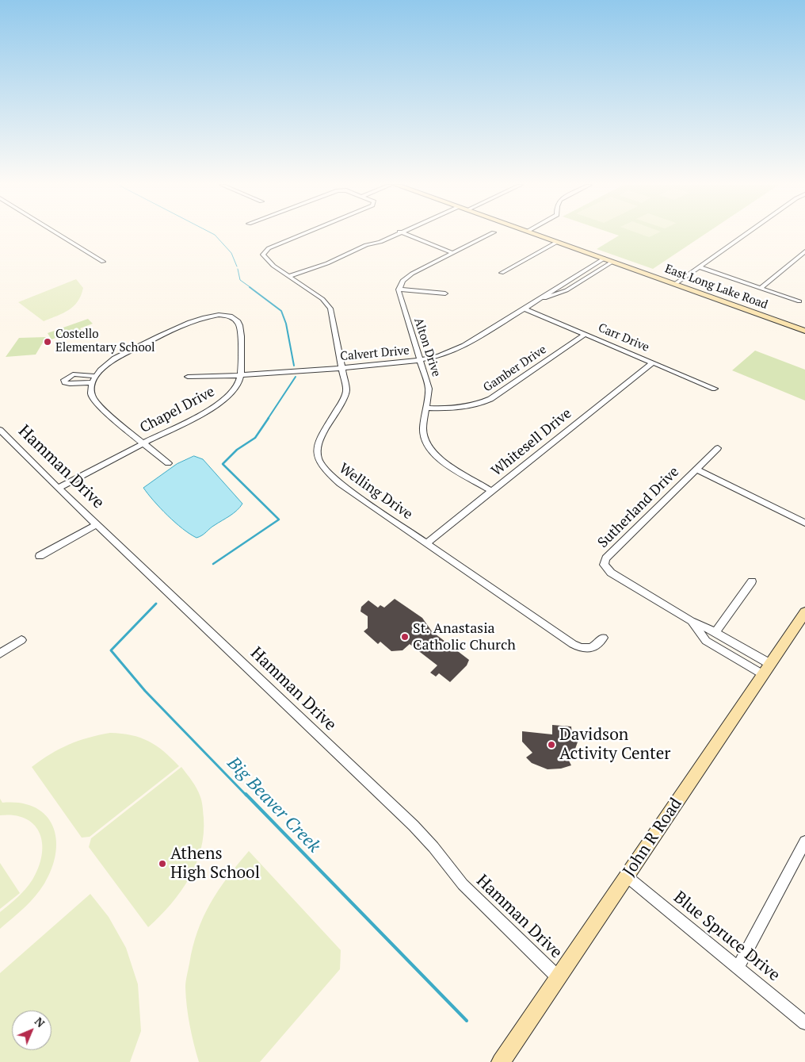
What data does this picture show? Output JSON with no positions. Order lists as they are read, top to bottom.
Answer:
{
  "streets": {
    "main road": ["East Long Lake Road", "John R Road"],
    "street": [
      "Carr Drive",
      "Alton Drive",
      "Calvert Drive",
      "Gamber Drive",
      "Chapel Drive",
      "Whitesell Drive",
      "Hamman Drive",
      "Welling Drive",
      "Sutherland Drive",
      "Blue Spruce Drive"
    ]
  },
  "crossings": [
    ["East Long Lake Road", "Calvert Drive"],
    ["Carr Drive", "Calvert Drive"],
    ["Carr Drive", "Gamber Drive"],
    ["Carr Drive", "Whitesell Drive"],
    ["Alton Drive", "Calvert Drive"],
    ["Alton Drive", "Gamber Drive"],
    ["Alton Drive", "Whitesell Drive"],
    ["Calvert Drive", "Chapel Drive"],
    ["Calvert Drive", "Welling Drive"],
    ["Chapel Drive", "Hamman Drive"],
    ["Whitesell Drive", "Welling Drive"],
    ["Hamman Drive", "John R Road"],
    ["Sutherland Drive", "John R Road"],
    ["John R Road", "Blue Spruce Drive"]
  ],
  "water": ["Big Beaver Creek"],
  "places": [
    "Costello Elementary School",
    "St. Anastasia Catholic Church",
    "Davidson Activity Center",
    "Athens High School"
  ],
  "north": "top right"
}
